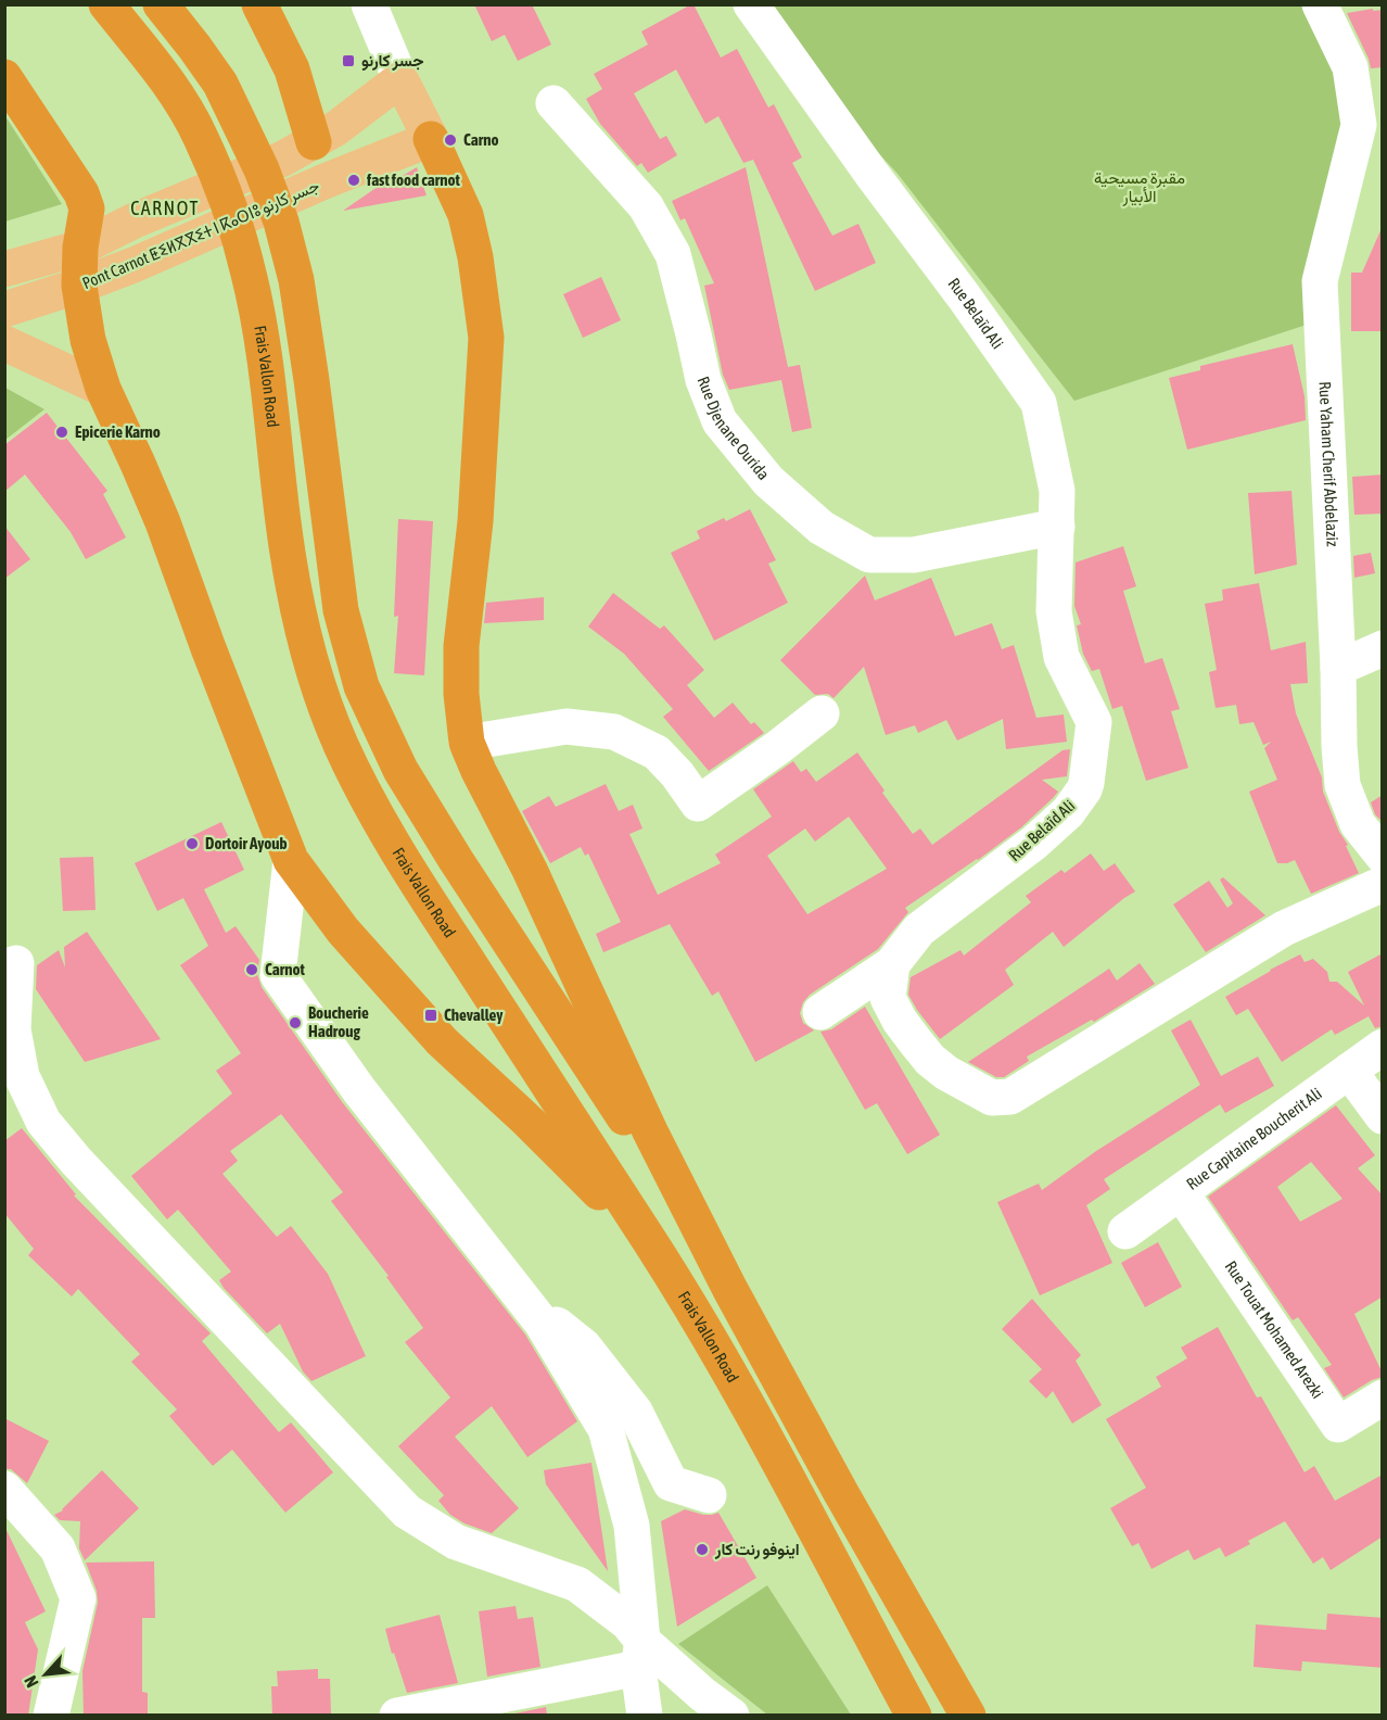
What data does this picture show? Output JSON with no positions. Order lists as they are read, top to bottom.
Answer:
{
  "streets": {
    "highway": ["Frais Vallon Road"],
    "main road": ["Pont Carnot ⵟⵉⵍⴳⴳⵉⵜ ⵏ ⴽⴰⵔⵏⵓ جسر كارنو"],
    "street": [
      "Rue Belaïd Ali",
      "Rue Djenane Ourida",
      "Rue Yaham Cherif Abdelaziz",
      "Rue Capitaine Boucherit Ali",
      "Rue Touat Mohamed Arezki"
    ]
  },
  "crossings": [
    ["Rue Belaïd Ali", "Rue Djenane Ourida"],
    ["Rue Capitaine Boucherit Ali", "Rue Touat Mohamed Arezki"]
  ],
  "districts": ["CARNOT"],
  "parks": ["مقبرة مسيحية الأبيار"],
  "places": {
    "transit": ["جسر كارنو", "Chevalley"],
    "other": [
      "Carno",
      "fast food carnot",
      "Epicerie Karno",
      "Dortoir Ayoub",
      "Carnot",
      "Boucherie Hadroug",
      "اينوفو رنت كار"
    ]
  },
  "north": "bottom left"
}
